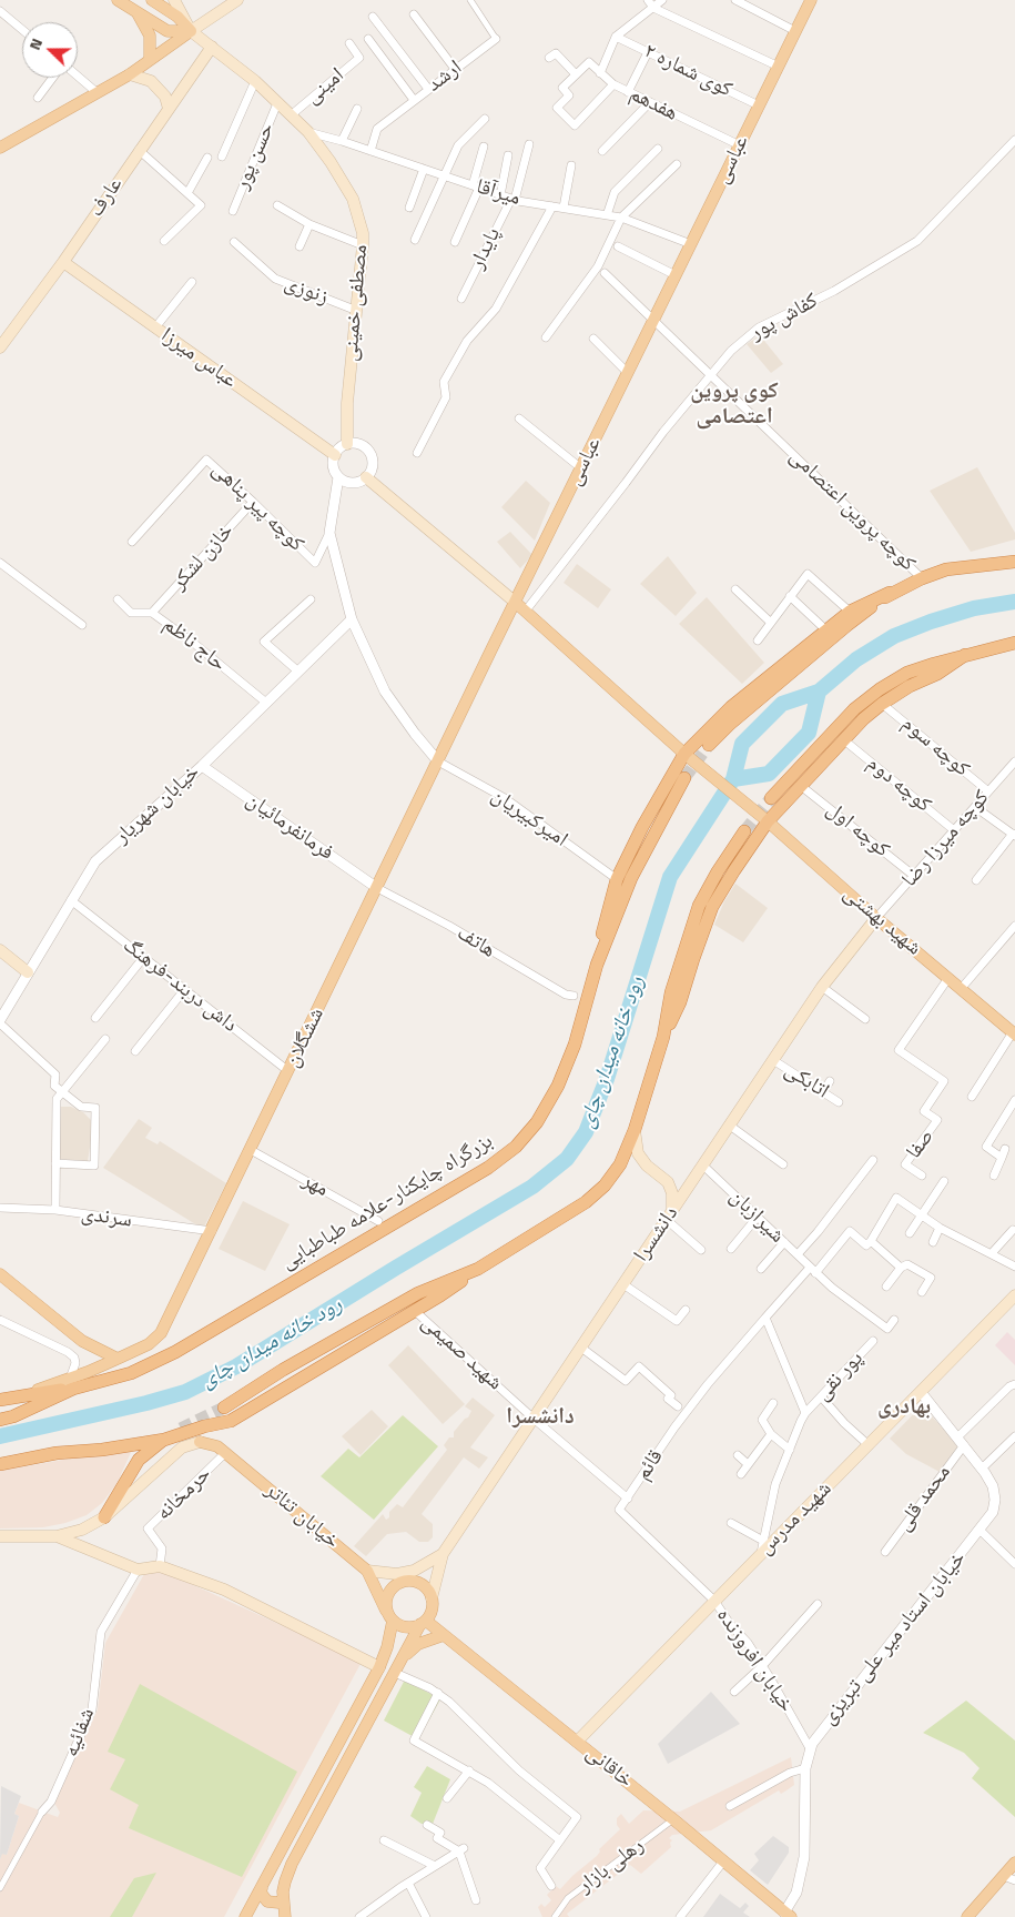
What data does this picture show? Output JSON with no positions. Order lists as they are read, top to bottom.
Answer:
{
  "streets": {
    "highway": ["بزرگراه چایکنار-علامه طباطبایی"],
    "main road": [
      "عباسی",
      "عارف",
      "مصطفی خمینی",
      "عباس میرزا",
      "عباسى",
      "شهید بهشتى",
      "ششگلان",
      "دانشسرا",
      "خیابان تئاتر",
      "شهید مدرس",
      "خاقانی"
    ],
    "street": [
      "کوی شماره ۲",
      "ارشد",
      "امینی",
      "هفدهم",
      "حسن پور",
      "میرآقا",
      "پایدار",
      "زنوزی",
      "کفاش پور",
      "کوچه پیر پناهی",
      "کوچه پروین اعتصامی",
      "خازن لشکر",
      "حاج ناظم",
      "کوچه سوم",
      "کوچه دوم",
      "خیابان شهریار",
      "امیرکبیریان",
      "فرمانفرمائیان",
      "کوچه اول",
      "کوچه میرزا رضا",
      "هاتف",
      "داش دربند-فرهنگ",
      "اتابکی",
      "صفا",
      "مهر",
      "شیرازبان",
      "سرندی",
      "شهید صمیمی",
      "پور نقی",
      "قائم",
      "حرمخانه",
      "محمد قلی",
      "خیابان استاد میر علی تبریزی",
      "خیابان افروزنده",
      "شفائیه",
      "رهلی بازار"
    ]
  },
  "crossings": [
    ["کوی شماره ۲", "عباسی"],
    ["ارشد", "میرآقا"],
    ["امینی", "مصطفی خمینی"],
    ["هفدهم", "عباسی"],
    ["حسن پور", "مصطفی خمینی"],
    ["عباسی", "میرآقا"],
    ["عباسی", "عباسى"],
    ["عباسی", "کوچه پروین اعتصامی"],
    ["میرآقا", "پایدار"],
    ["میرآقا", "مصطفی خمینی"],
    ["عارف", "مصطفی خمینی"],
    ["عارف", "عباس میرزا"],
    ["زنوزی", "مصطفی خمینی"],
    ["مصطفی خمینی", "عباس میرزا"],
    ["کفاش پور", "کوچه پروین اعتصامی"],
    ["عباسى", "کوچه پروین اعتصامی"],
    ["عباسى", "ششگلان"],
    ["کوچه پیر پناهی", "خازن لشکر"],
    ["خازن لشکر", "حاج ناظم"],
    ["حاج ناظم", "خیابان شهریار"],
    ["کوچه سوم", "کوچه میرزا رضا"],
    ["کوچه دوم", "کوچه میرزا رضا"],
    ["خیابان شهریار", "فرمانفرمائیان"],
    ["خیابان شهریار", "داش دربند-فرهنگ"],
    ["امیرکبیریان", "ششگلان"],
    ["فرمانفرمائیان", "هاتف"],
    ["فرمانفرمائیان", "ششگلان"],
    ["کوچه اول", "کوچه میرزا رضا"],
    ["کوچه میرزا رضا", "شهید بهشتى"],
    ["کوچه میرزا رضا", "دانشسرا"],
    ["شهید بهشتى", "صفا"],
    ["شهید بهشتى", "دانشسرا"],
    ["هاتف", "ششگلان"],
    ["داش دربند-فرهنگ", "ششگلان"],
    ["ششگلان", "مهر"],
    ["ششگلان", "بزرگراه چایکنار-علامه طباطبایی"],
    ["ششگلان", "سرندی"],
    ["اتابکی", "دانشسرا"],
    ["شیرازبان", "دانشسرا"],
    ["شیرازبان", "قائم"],
    ["دانشسرا", "شهید صمیمی"],
    ["شهید صمیمی", "قائم"],
    ["پور نقی", "شهید مدرس"],
    ["قائم", "شهید مدرس"],
    ["قائم", "خیابان افروزنده"],
    ["حرمخانه", "خیابان تئاتر"],
    ["محمد قلی", "خیابان استاد میر علی تبریزی"],
    ["خیابان تئاتر", "خاقانی"],
    ["شهید مدرس", "خیابان استاد میر علی تبریزی"],
    ["شهید مدرس", "خیابان افروزنده"],
    ["شهید مدرس", "خاقانی"],
    ["خیابان استاد میر علی تبریزی", "خیابان افروزنده"],
    ["خیابان استاد میر علی تبریزی", "خاقانی"],
    ["خاقانی", "رهلی بازار"]
  ],
  "districts": ["کوی پروین اعتصامی", "بهادری", "دانشسرا"],
  "water": ["رود خانه میدان چای"],
  "north": "left"
}
